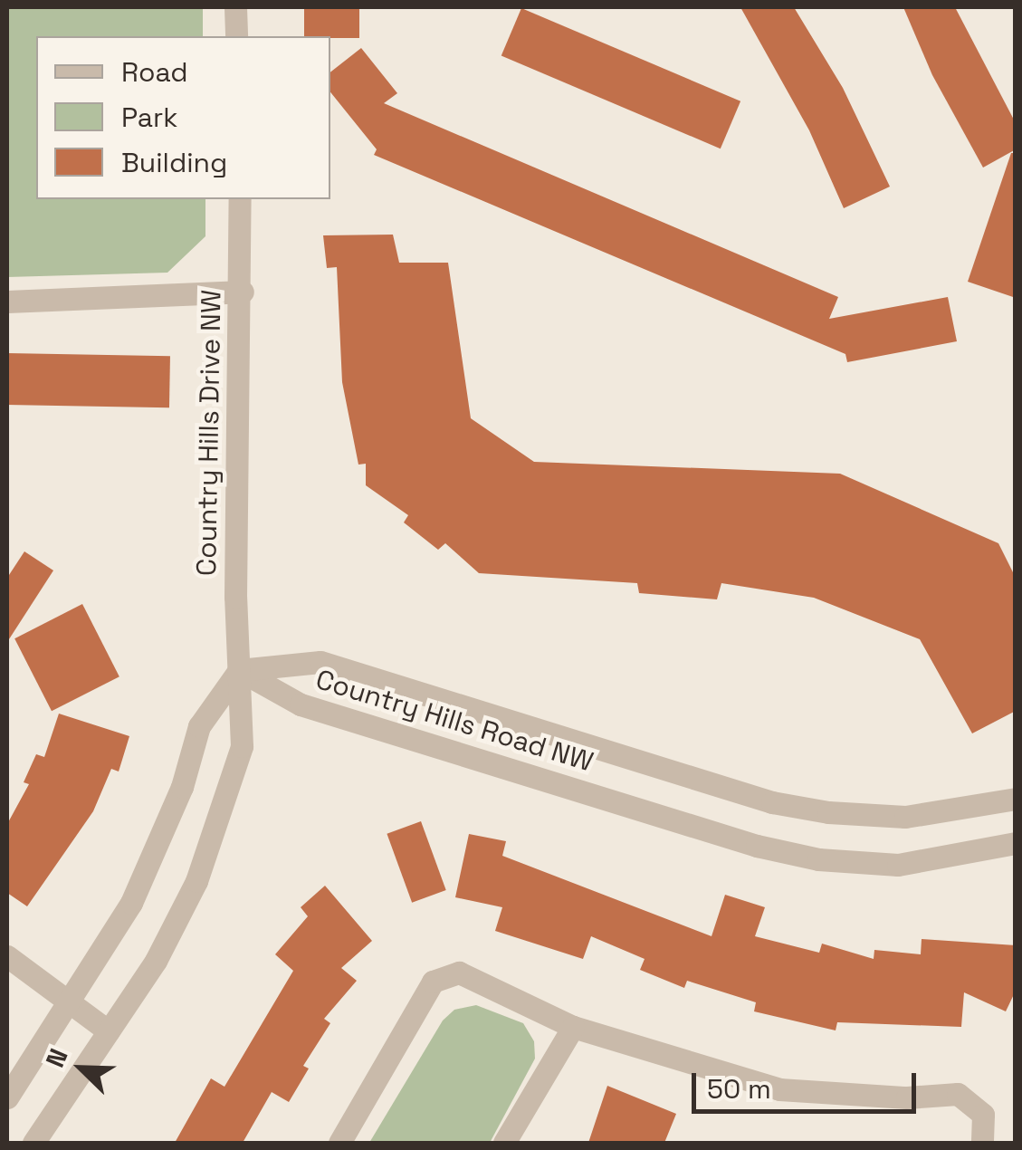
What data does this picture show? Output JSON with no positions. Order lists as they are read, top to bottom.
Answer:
{
  "streets": {
    "street": ["Country Hills Drive NW", "Country Hills Road NW"]
  },
  "crossings": [
    ["Country Hills Drive NW", "Country Hills Road NW"]
  ],
  "legend": ["Road", "Park", "Building"],
  "scale_bar": "50 m",
  "north": "top left"
}
